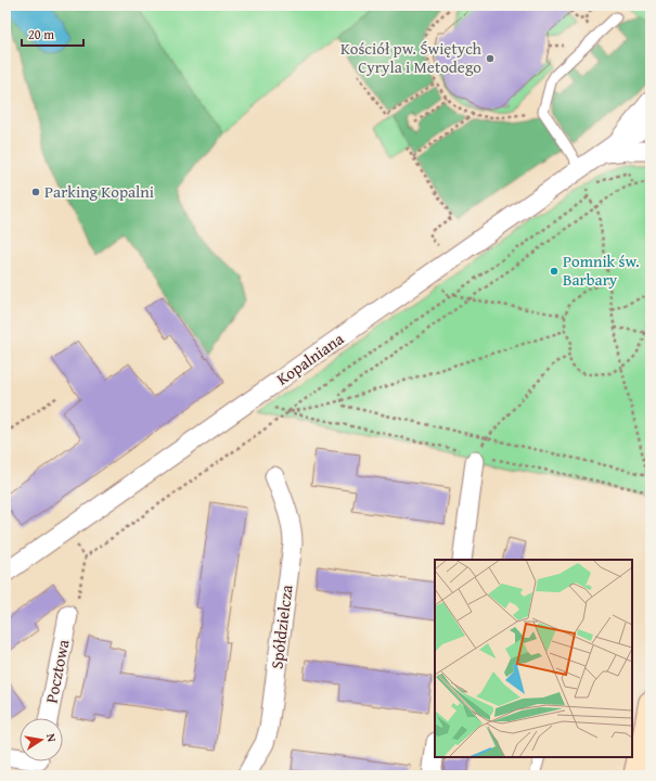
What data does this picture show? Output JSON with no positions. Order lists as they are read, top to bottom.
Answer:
{
  "streets": {
    "street": ["Kopalniana", "Spółdzielcza", "Pocztowa"]
  },
  "places": ["Kościół pw. Świętych Cyryla i Metodego", "Parking Kopalni", "Pomnik św. Barbary"],
  "scale_bar": "20 m",
  "north": "right"
}
